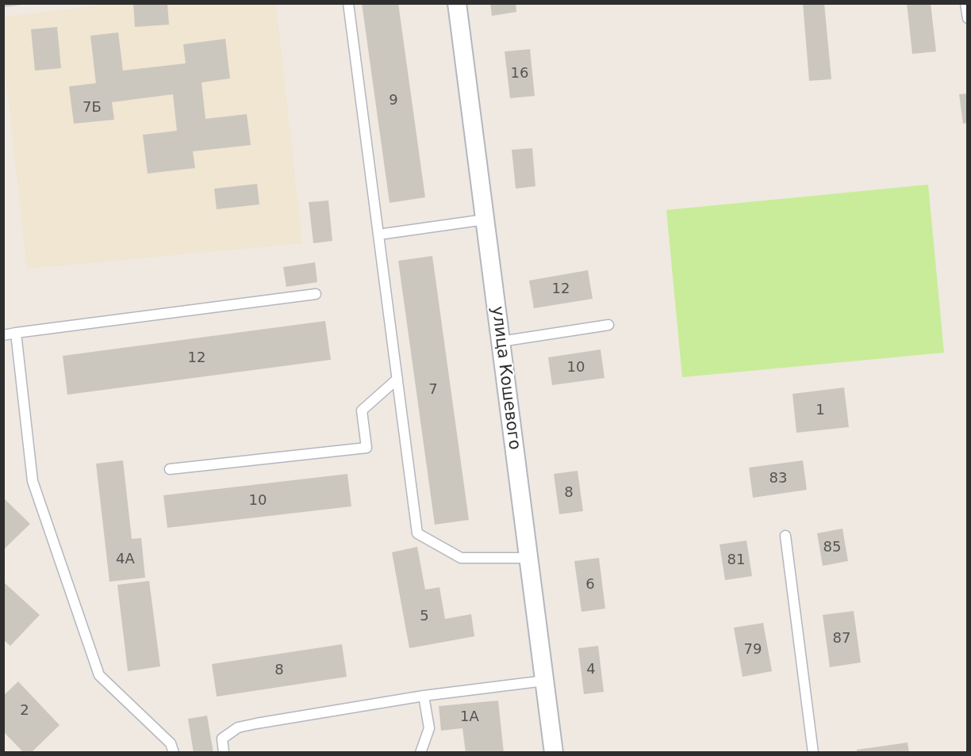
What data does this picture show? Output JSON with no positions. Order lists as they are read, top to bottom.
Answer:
{
  "streets": {
    "street": ["улица Кошевого"]
  },
  "house_numbers": [
    "16",
    "9",
    "7Б",
    "12",
    "12",
    "10",
    "7",
    "1",
    "83",
    "8",
    "10",
    "85",
    "4А",
    "81",
    "6",
    "5",
    "87",
    "79",
    "4",
    "8",
    "2",
    "1А"
  ]
}
